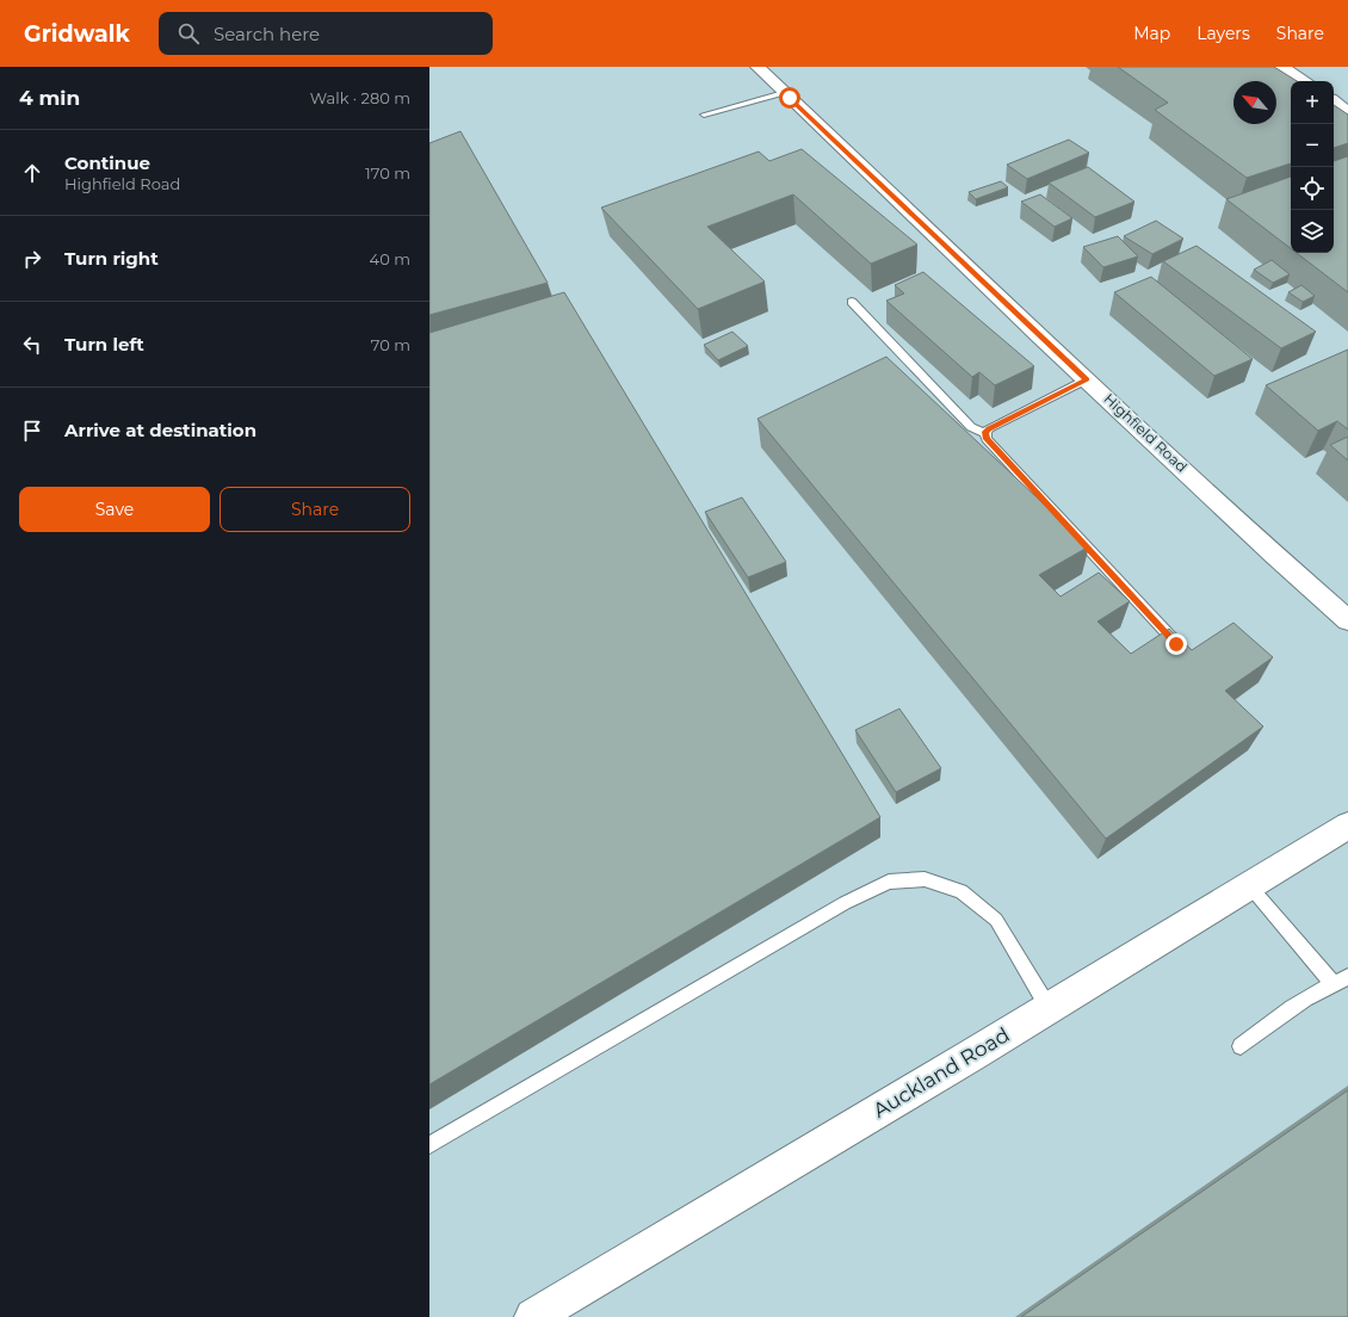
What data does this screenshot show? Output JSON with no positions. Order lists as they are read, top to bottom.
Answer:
{
  "streets": {
    "street": ["Highfield Road", "Auckland Road"]
  },
  "north": "top left",
  "page": {
    "header": "Gridwalk",
    "search": "Search here",
    "nav": ["Map", "Layers", "Share"],
    "heading": ["4 min", "Walk · 280 m"],
    "map_buttons": ["+", "−"],
    "list": [
      ["Continue", "Highfield Road", "170 m"],
      ["Turn right", "40 m"],
      ["Turn left", "70 m"],
      "Arrive at destination"
    ],
    "buttons": ["Save", "Share"]
  }
}
